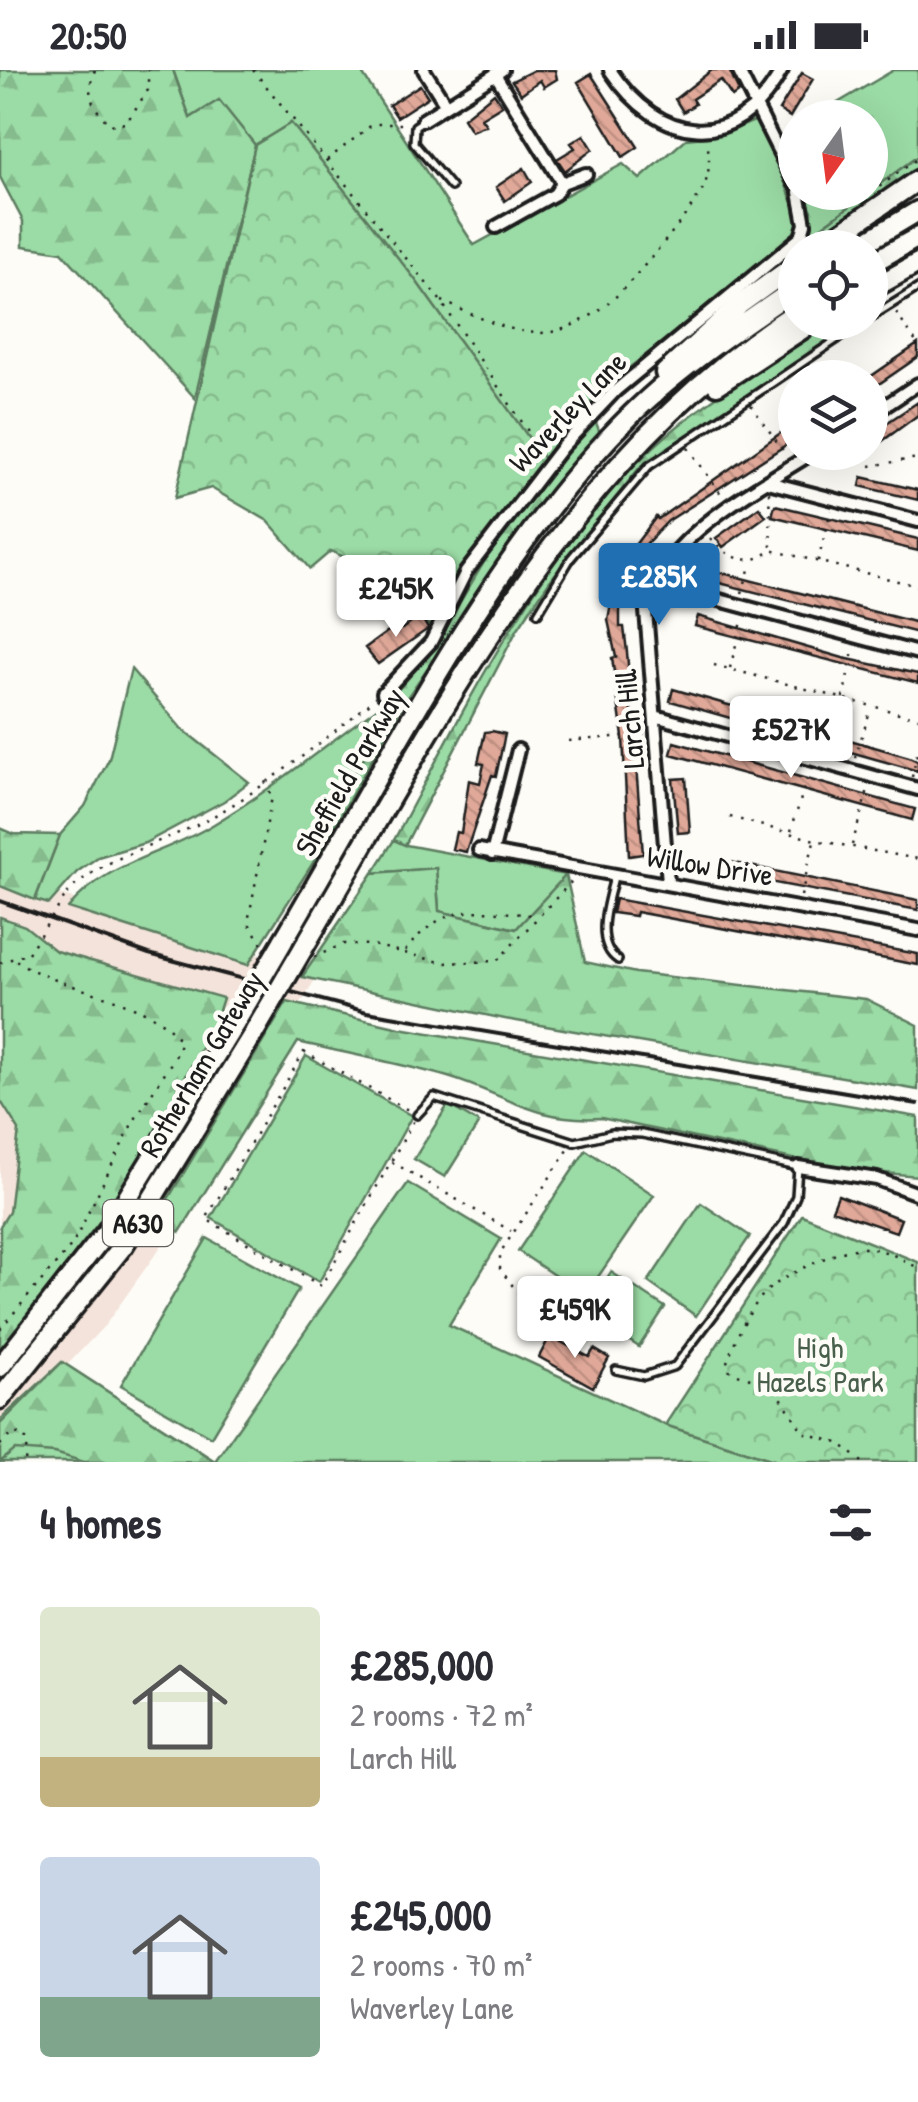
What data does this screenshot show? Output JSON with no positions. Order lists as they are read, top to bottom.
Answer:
{
  "streets": {
    "highway": ["Sheffield Parkway", "Rotherham Gateway", "A630"],
    "street": ["Waverley Lane", "Larch Hill", "Willow Drive"]
  },
  "crossings": [
    ["Larch Hill", "Willow Drive"],
    ["Sheffield Parkway", "Rotherham Gateway"],
    ["Sheffield Parkway", "A630"]
  ],
  "parks": ["High Hazels Park"],
  "north": "bottom",
  "page": {
    "status": "20:50",
    "price": [
      "£285K",
      "£245K",
      "£527K",
      "£459K"
    ],
    "heading": "4 homes",
    "list": [
      {
        "name": "£285,000",
        "note": "2 rooms · 72 m² · Larch Hill"
      },
      {
        "name": "£245,000",
        "note": "2 rooms · 70 m² · Waverley Lane"
      }
    ]
  }
}
